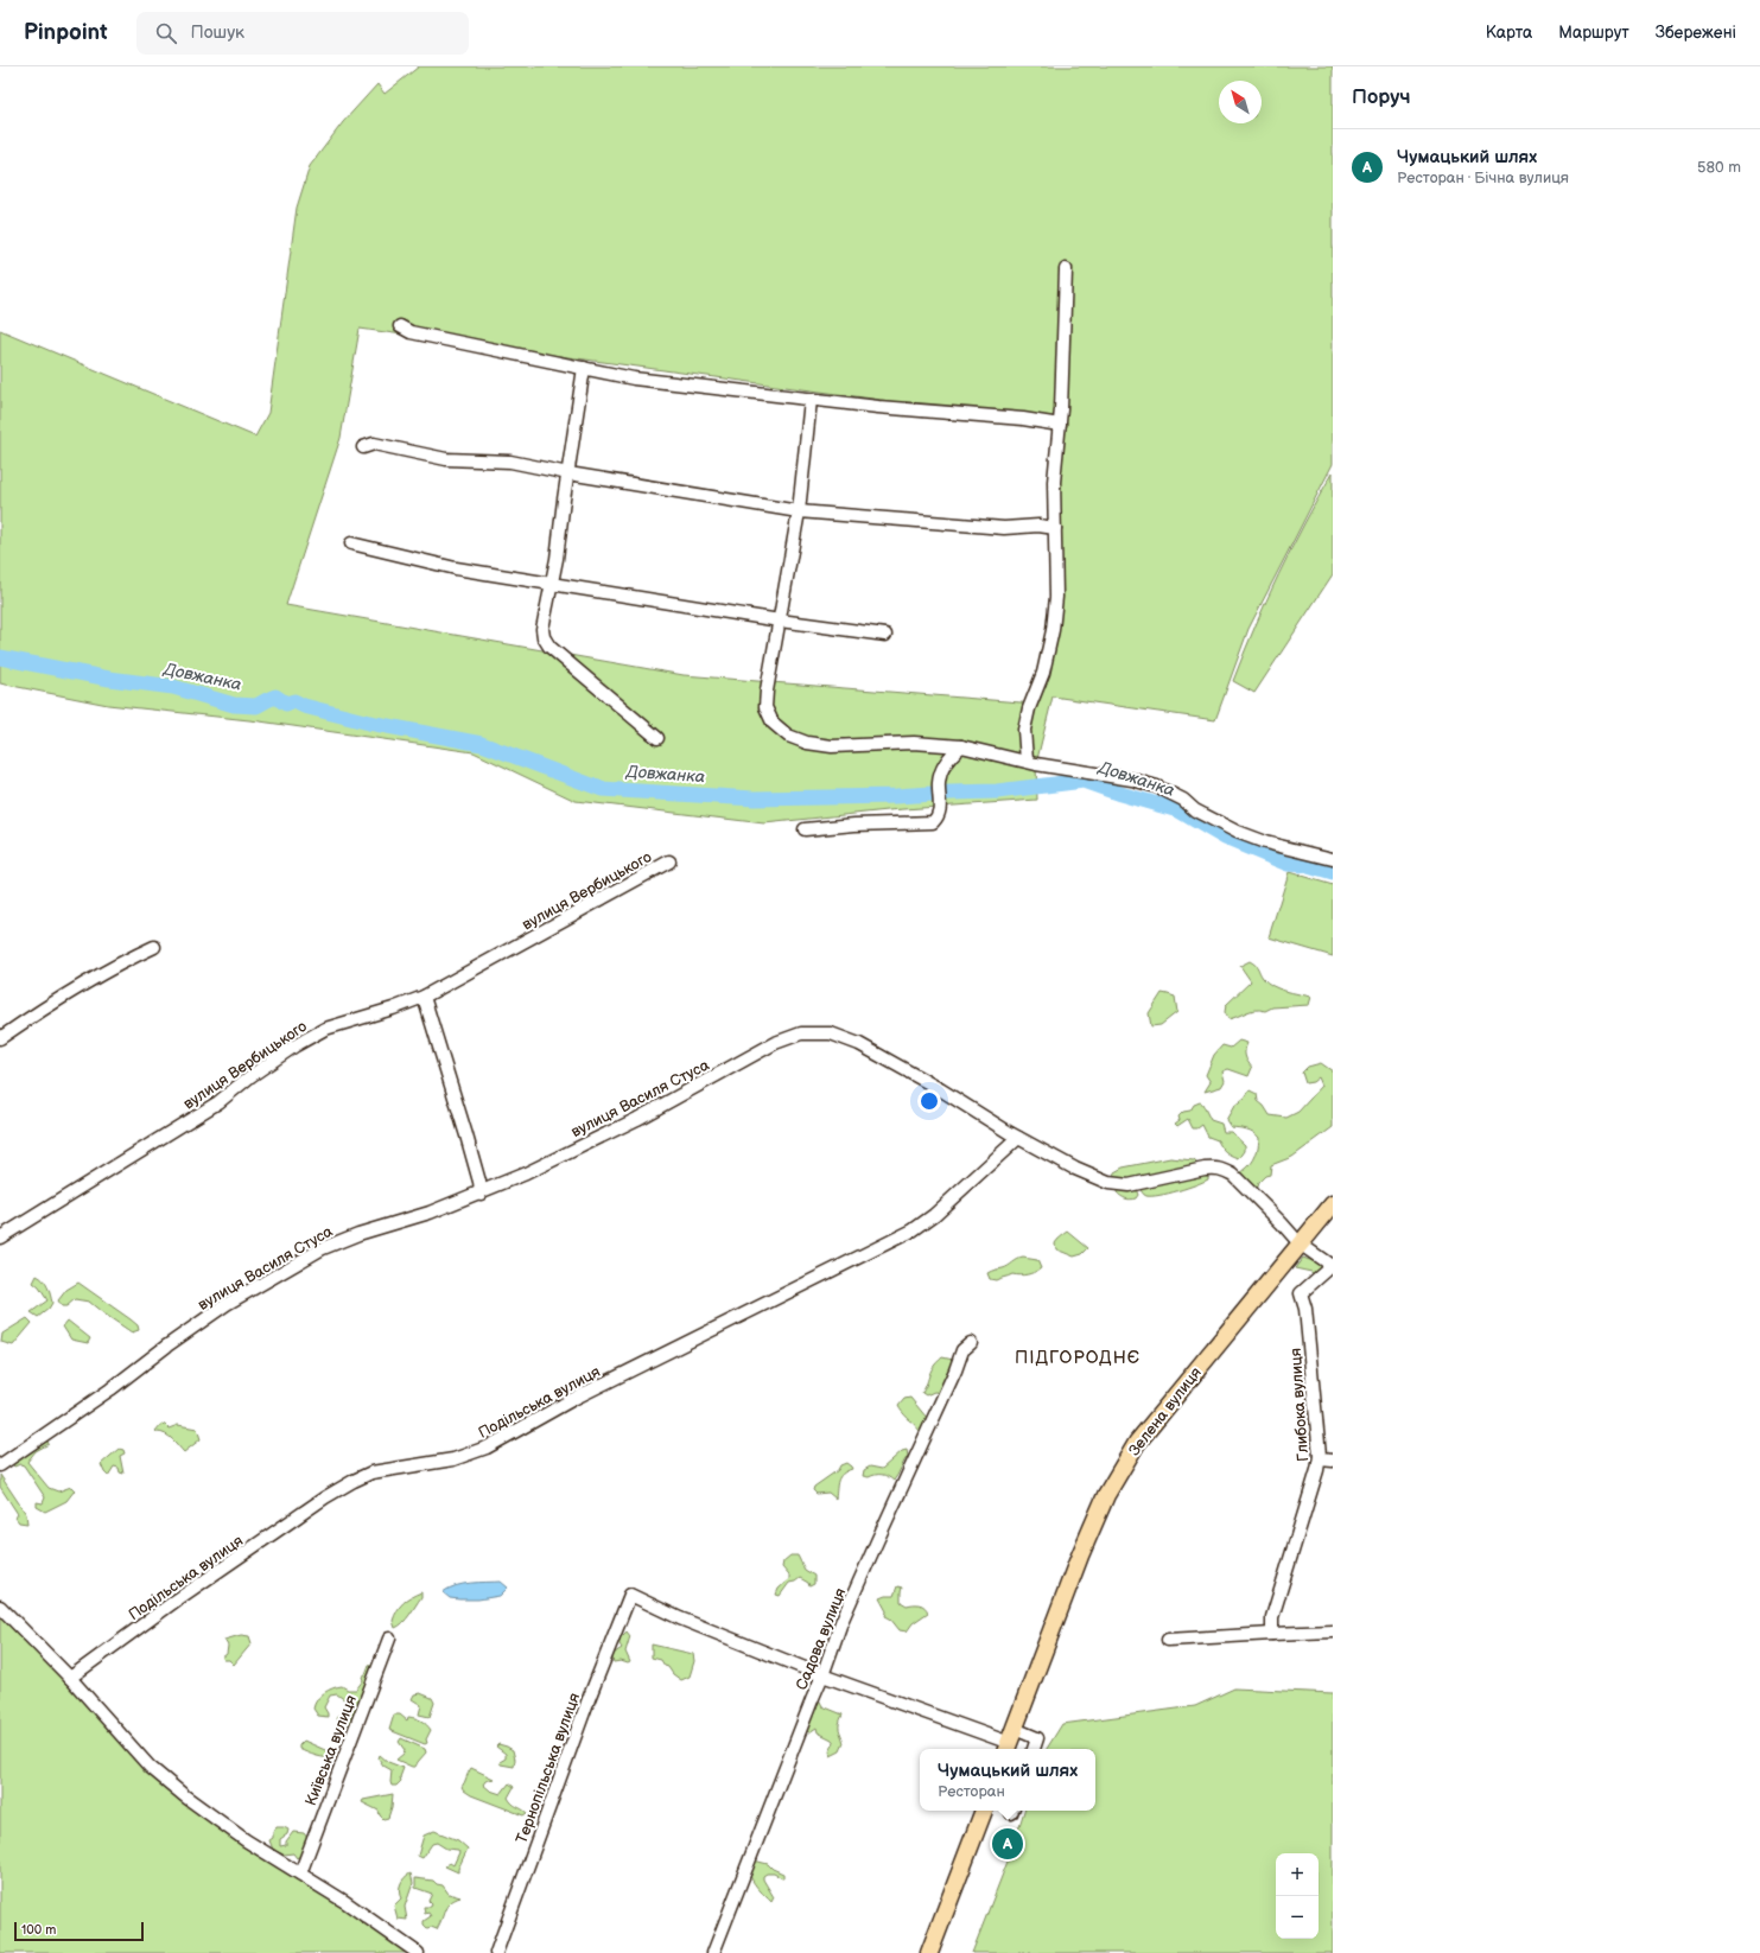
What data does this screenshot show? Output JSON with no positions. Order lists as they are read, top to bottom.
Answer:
{
  "streets": {
    "highway": ["Зелена вулиця"],
    "street": [
      "вулиця Вербицького",
      "вулиця Василя Стуса",
      "Подільська вулиця",
      "Глибока вулиця",
      "Садова вулиця",
      "Київська вулиця",
      "Тернопільська вулиця"
    ]
  },
  "crossings": [
    ["вулиця Василя Стуса", "Подільська вулиця"],
    ["вулиця Василя Стуса", "Глибока вулиця"],
    ["вулиця Василя Стуса", "Зелена вулиця"],
    ["Садова вулиця", "Тернопільська вулиця"]
  ],
  "districts": ["ПІДГОРОДНЄ"],
  "water": ["Довжанка"],
  "scale_bar": "100 m",
  "north": "top left",
  "page": {
    "header": "Pinpoint",
    "search": "Пошук",
    "nav": ["Карта", "Маршрут", "Збережені"],
    "heading": "Поруч",
    "list": [
      {
        "mark": "A",
        "name": "Чумацький шлях",
        "note": "Ресторан · Бічна вулиця",
        "value": "580 m"
      }
    ],
    "popup": ["Чумацький шлях", "Ресторан"],
    "pins": "A",
    "map_buttons": ["+", "−"],
    "scale": "100 m"
  }
}
